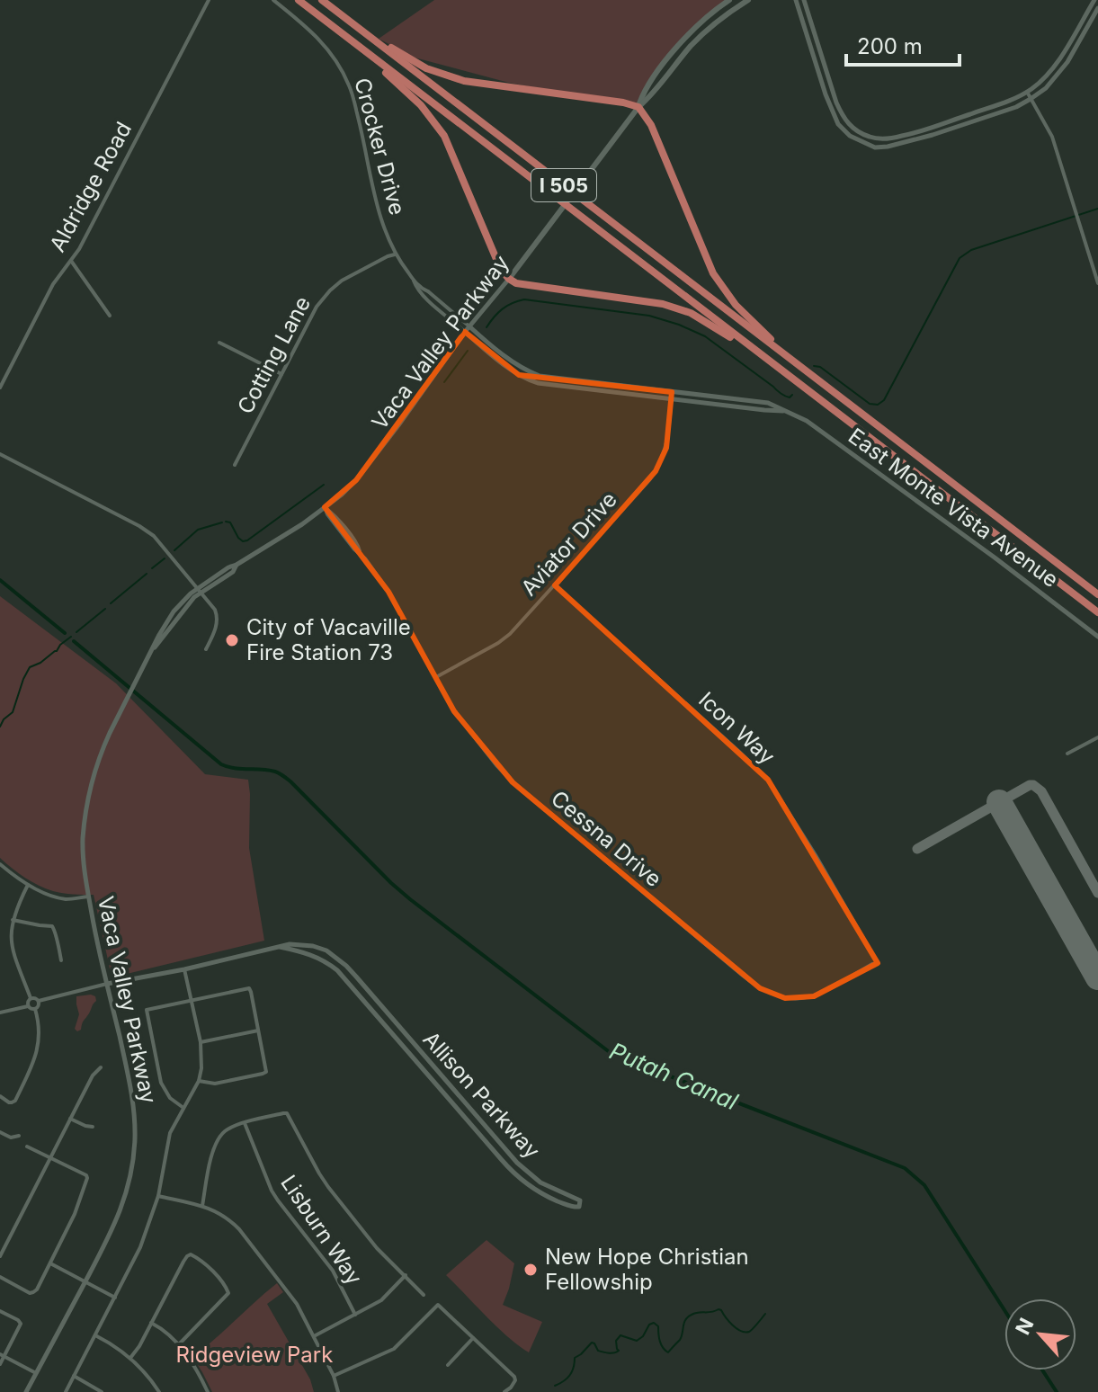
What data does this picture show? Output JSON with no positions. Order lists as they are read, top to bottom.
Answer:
{
  "streets": {
    "highway": ["I 505"],
    "main road": ["Vaca Valley Parkway"],
    "street": [
      "Crocker Drive",
      "Aldridge Road",
      "Cotting Lane",
      "East Monte Vista Avenue",
      "Aviator Drive",
      "Icon Way",
      "Cessna Drive",
      "Allison Parkway",
      "Lisburn Way"
    ]
  },
  "crossings": [
    ["Crocker Drive", "Vaca Valley Parkway"],
    ["Crocker Drive", "Cotting Lane"],
    ["Crocker Drive", "East Monte Vista Avenue"],
    ["Vaca Valley Parkway", "East Monte Vista Avenue"],
    ["Vaca Valley Parkway", "Cessna Drive"],
    ["Vaca Valley Parkway", "Allison Parkway"],
    ["East Monte Vista Avenue", "Aviator Drive"],
    ["Aviator Drive", "Icon Way"],
    ["Aviator Drive", "Cessna Drive"],
    ["Icon Way", "Cessna Drive"]
  ],
  "water": ["Putah Canal"],
  "parks": ["Ridgeview Park"],
  "places": ["City of Vacaville Fire Station 73", "New Hope Christian Fellowship"],
  "scale_bar": "200 m",
  "north": "top left"
}
